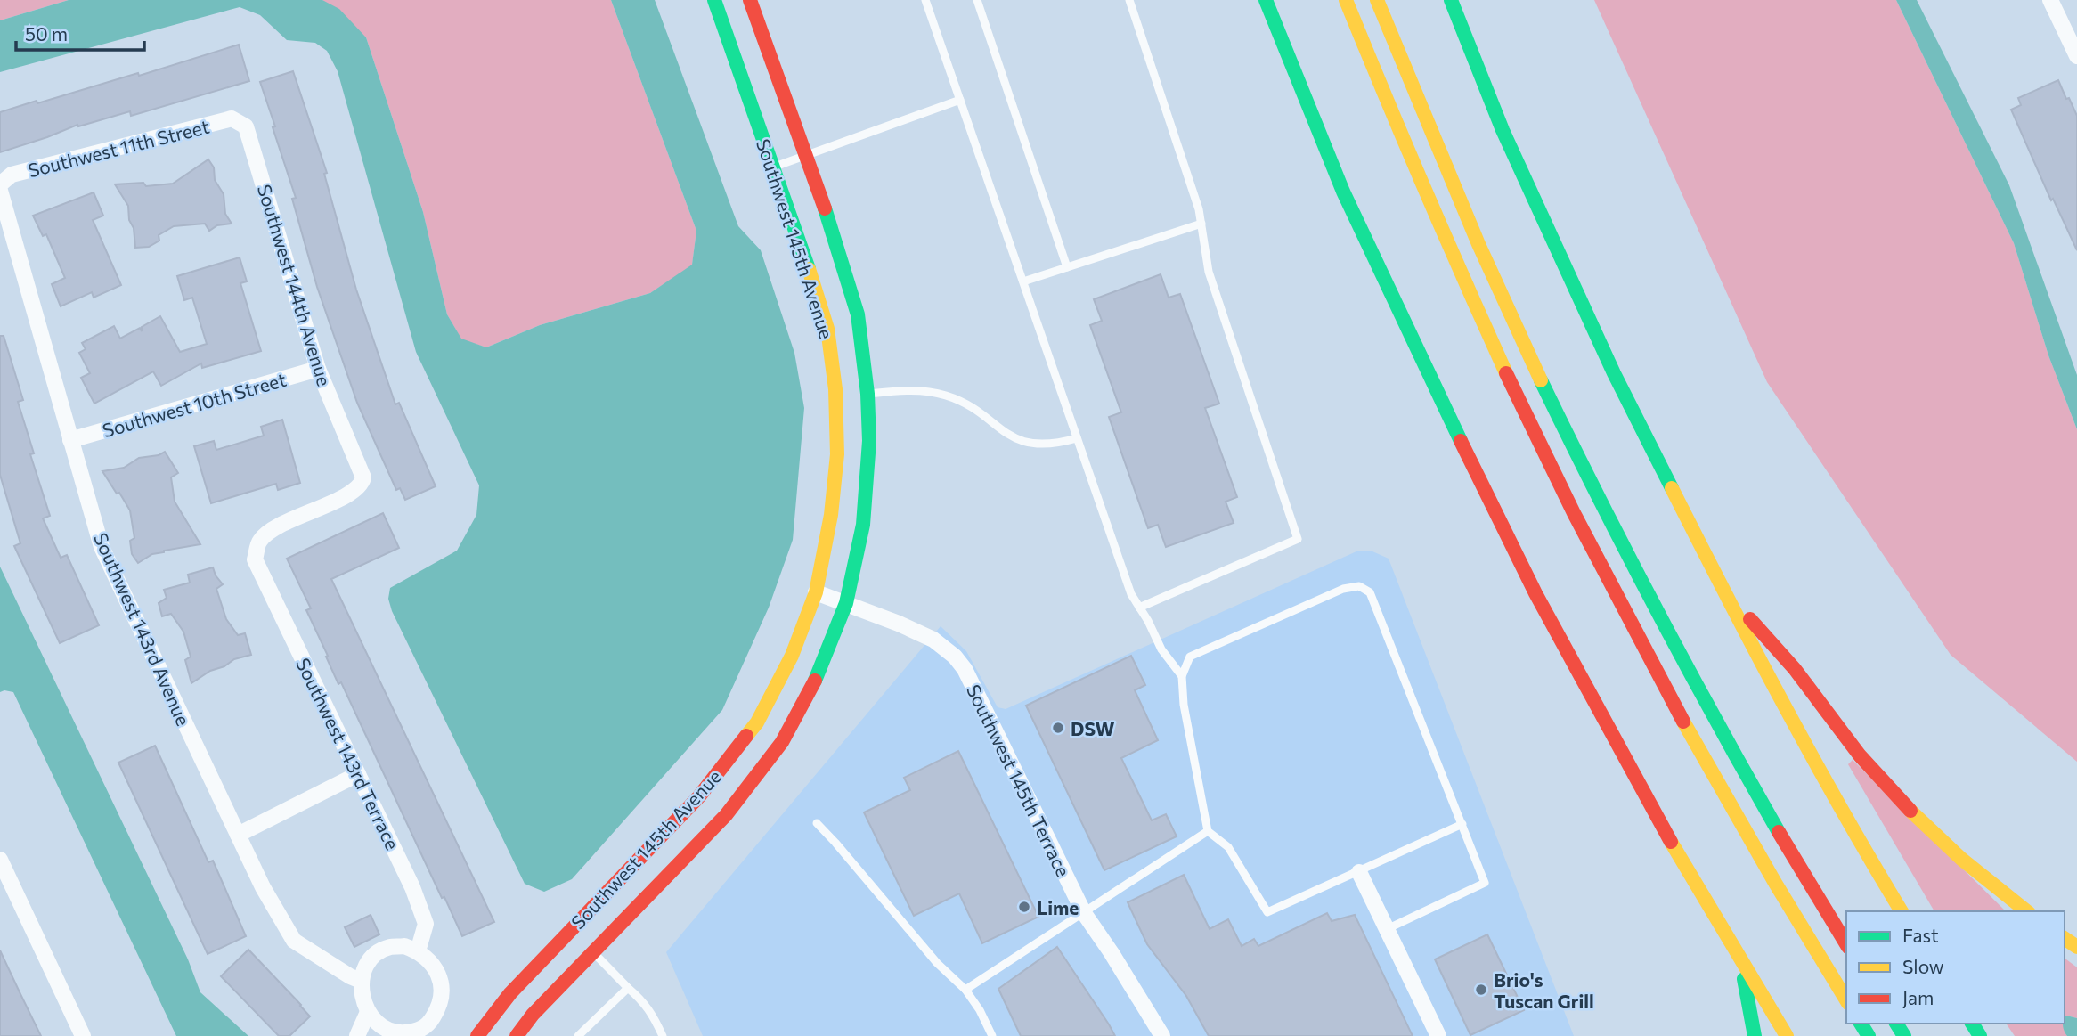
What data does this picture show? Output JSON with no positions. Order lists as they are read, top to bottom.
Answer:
{
  "streets": {
    "main road": ["Southwest 145th Avenue"],
    "street": [
      "Southwest 11th Street",
      "Southwest 144th Avenue",
      "Southwest 10th Street",
      "Southwest 143rd Avenue",
      "Southwest 143rd Terrace",
      "Southwest 145th Terrace"
    ]
  },
  "crossings": [
    ["Southwest 11th Street", "Southwest 144th Avenue"],
    ["Southwest 145th Avenue", "Southwest 145th Terrace"],
    ["Southwest 144th Avenue", "Southwest 10th Street"],
    ["Southwest 144th Avenue", "Southwest 143rd Terrace"],
    ["Southwest 10th Street", "Southwest 143rd Avenue"],
    ["Southwest 143rd Avenue", "Southwest 143rd Terrace"]
  ],
  "places": ["DSW", "Lime", "Brio's Tuscan Grill"],
  "legend": ["Fast", "Slow", "Jam"],
  "scale_bar": "50 m"
}
